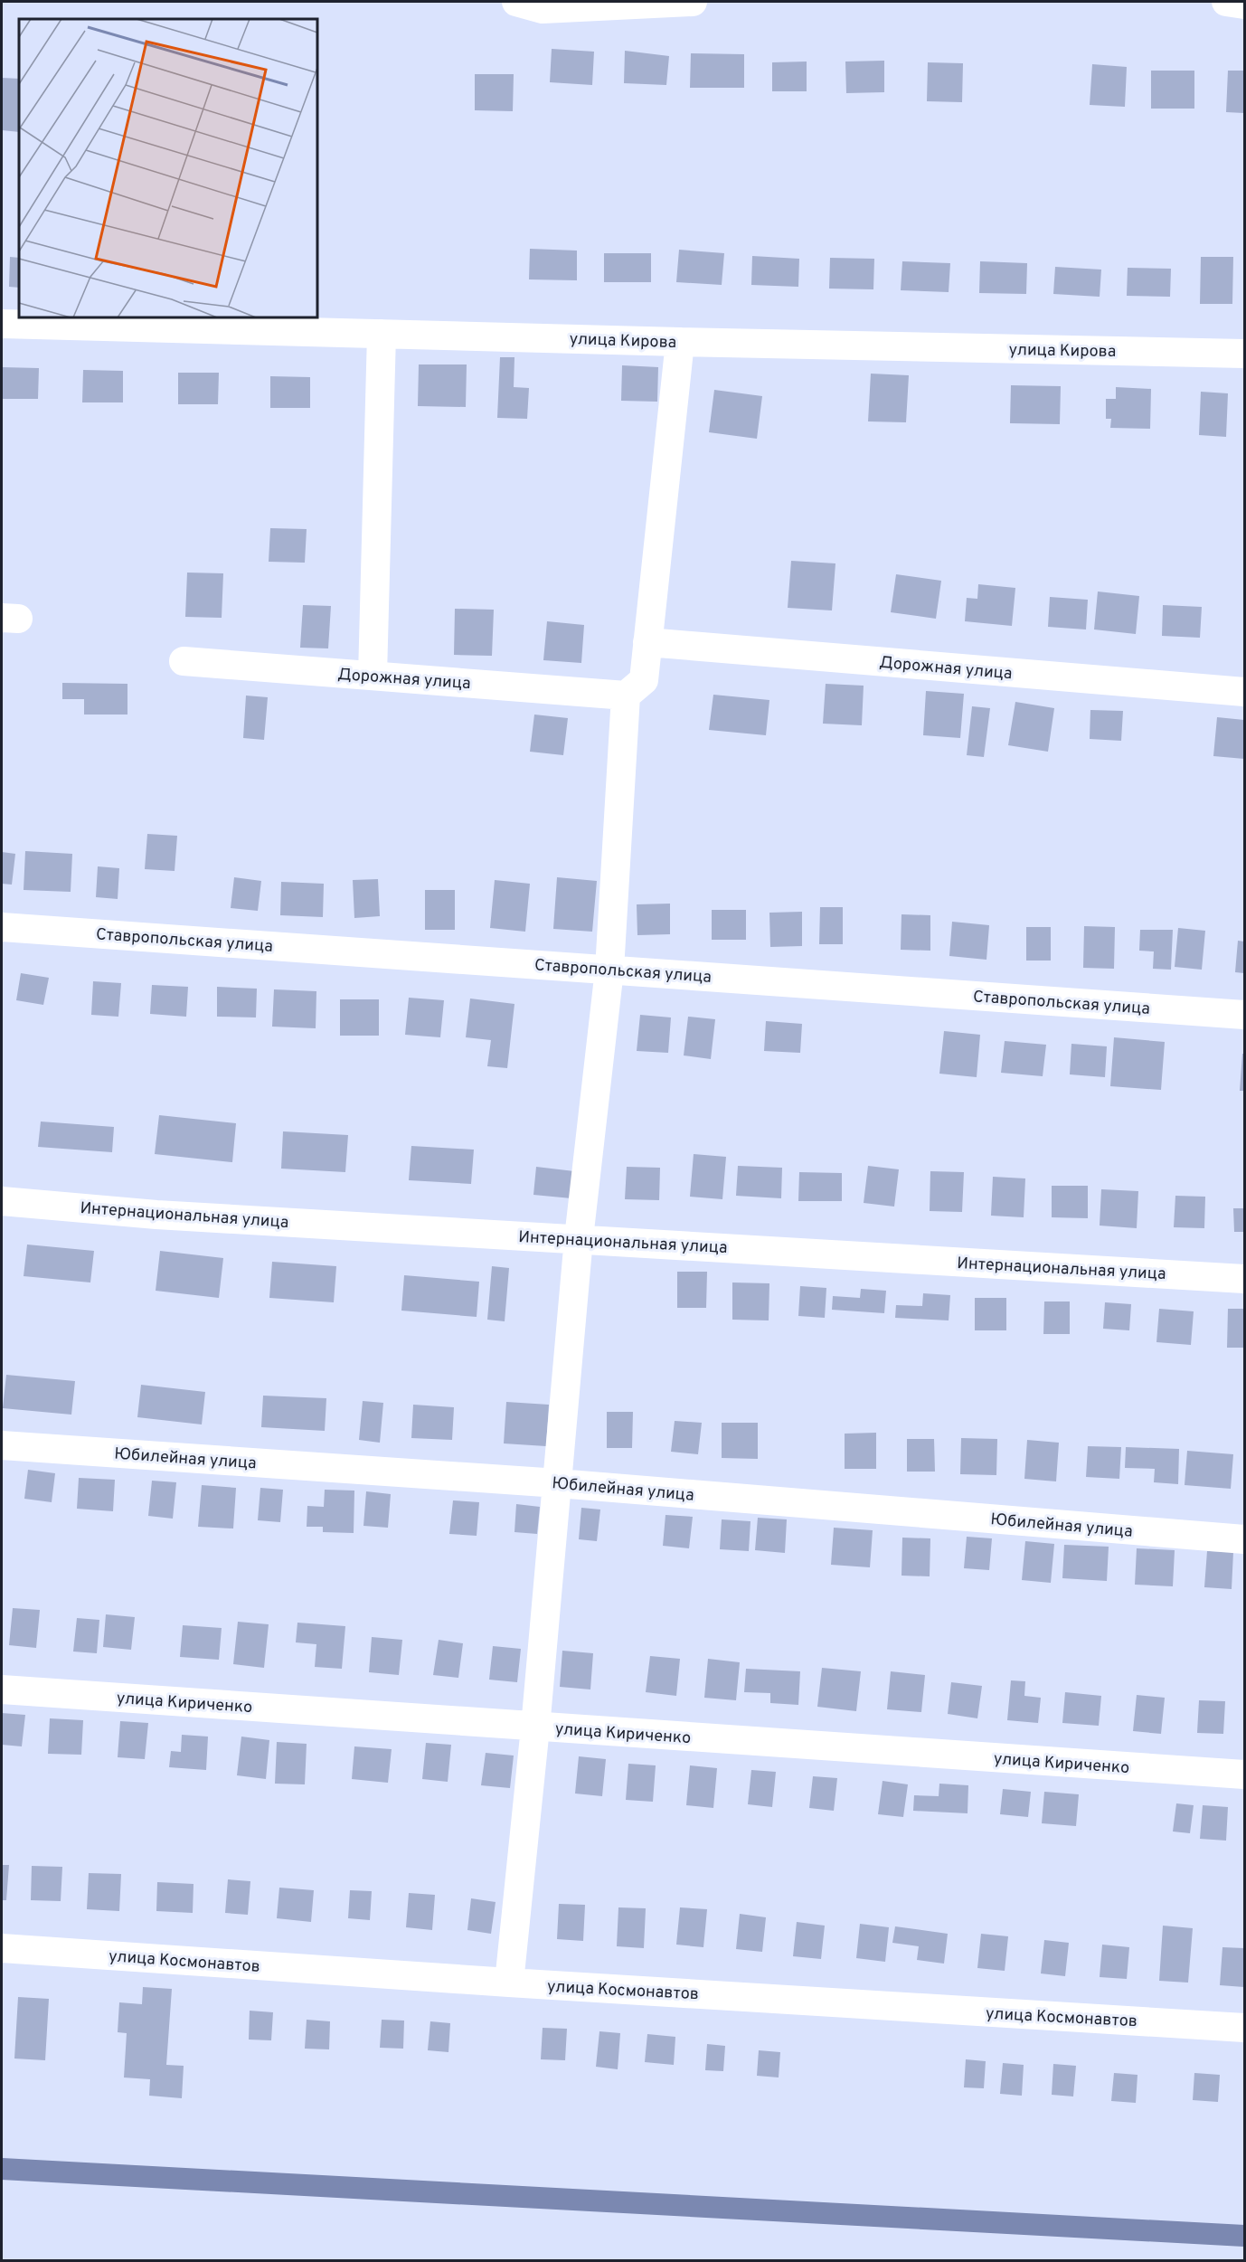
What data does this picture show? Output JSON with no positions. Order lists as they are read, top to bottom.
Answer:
{
  "streets": {
    "street": [
      "улица Кирова",
      "Дорожная улица",
      "Ставропольская улица",
      "Интернациональная улица",
      "Юбилейная улица",
      "улица Кириченко",
      "улица Космонавтов"
    ]
  }
}
